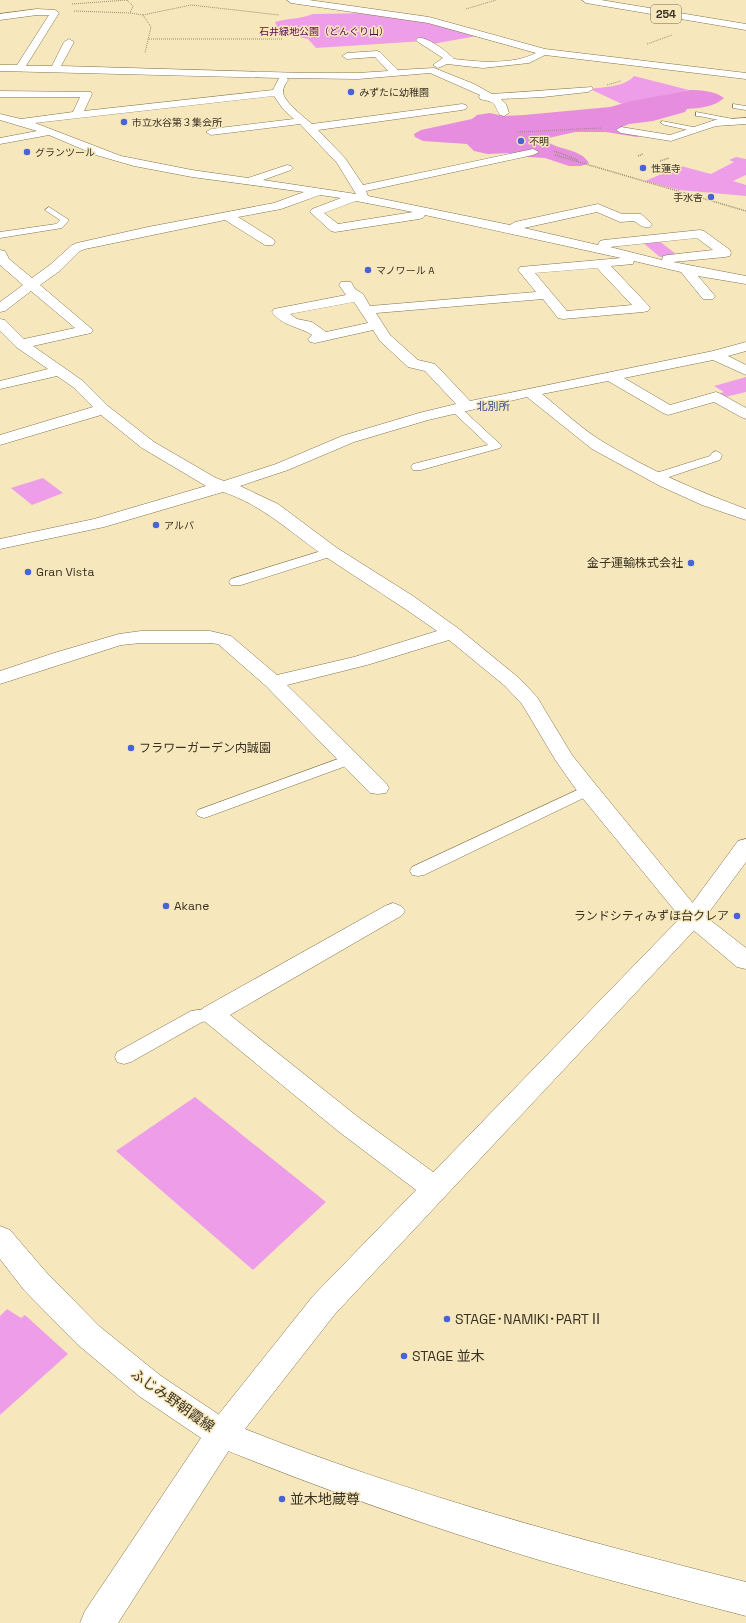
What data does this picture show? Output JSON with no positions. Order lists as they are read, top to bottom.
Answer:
{
  "streets": {
    "main road": ["254", "ふじみ野朝霞線"]
  },
  "districts": ["北別所"],
  "parks": ["石井緑地公園（どんぐり山）"],
  "places": [
    "みずたに幼稚園",
    "市立水谷第３集会所",
    "不明",
    "グランツール",
    "性蓮寺",
    "手水舎",
    "マノワール A",
    "アルパ",
    "金子運輸株式会社",
    "Gran Vista",
    "フラワーガーデン内誠園",
    "Akane",
    "ランドシティみずほ台クレア",
    "STAGE･NAMIKI･PARTⅡ",
    "STAGE 並木",
    "並木地蔵尊"
  ]
}
